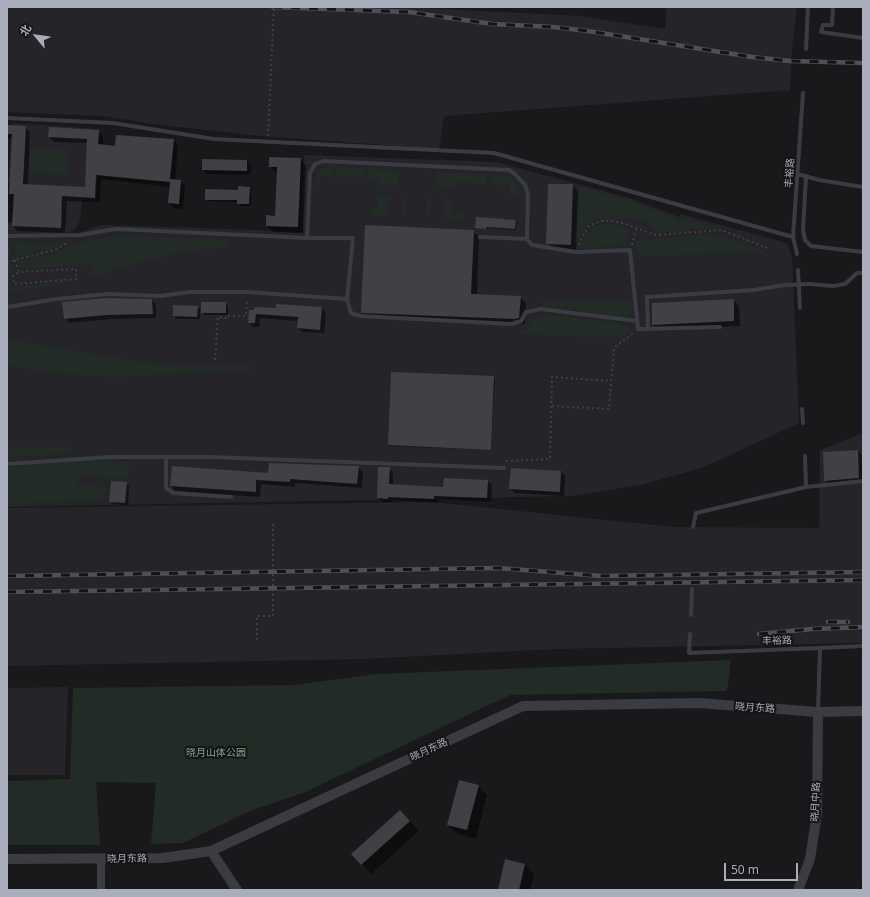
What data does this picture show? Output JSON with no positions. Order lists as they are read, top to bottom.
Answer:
{
  "streets": {
    "street": ["晓月东路", "晓月中路"],
    "lane": ["丰裕路"]
  },
  "crossings": [
    ["晓月东路", "晓月中路"]
  ],
  "parks": ["晓月山体公园"],
  "scale_bar": "50 m",
  "north": "top left"
}
